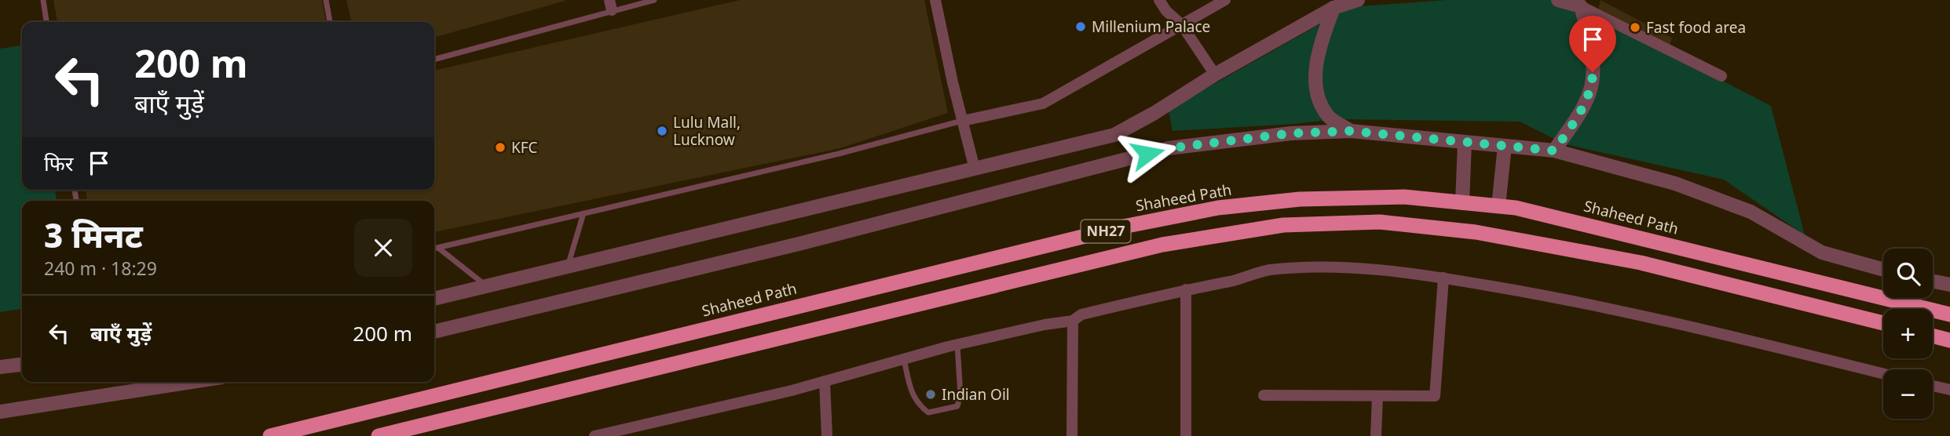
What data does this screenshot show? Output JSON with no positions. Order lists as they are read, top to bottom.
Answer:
{
  "streets": {
    "highway": ["Shaheed Path", "NH27"]
  },
  "places": [
    "Millenium Palace",
    "Fast food area",
    "Lulu Mall, Lucknow",
    "KFC",
    "Indian Oil"
  ],
  "page": {
    "turn": ["200 m", "बाएँ मुड़ें"],
    "then": "फिर",
    "heading": ["3 मिनट", "240 m · 18:29"],
    "map_buttons": ["+", "−"],
    "list": [
      {
        "name": "बाएँ मुड़ें",
        "value": "200 m"
      }
    ]
  }
}
